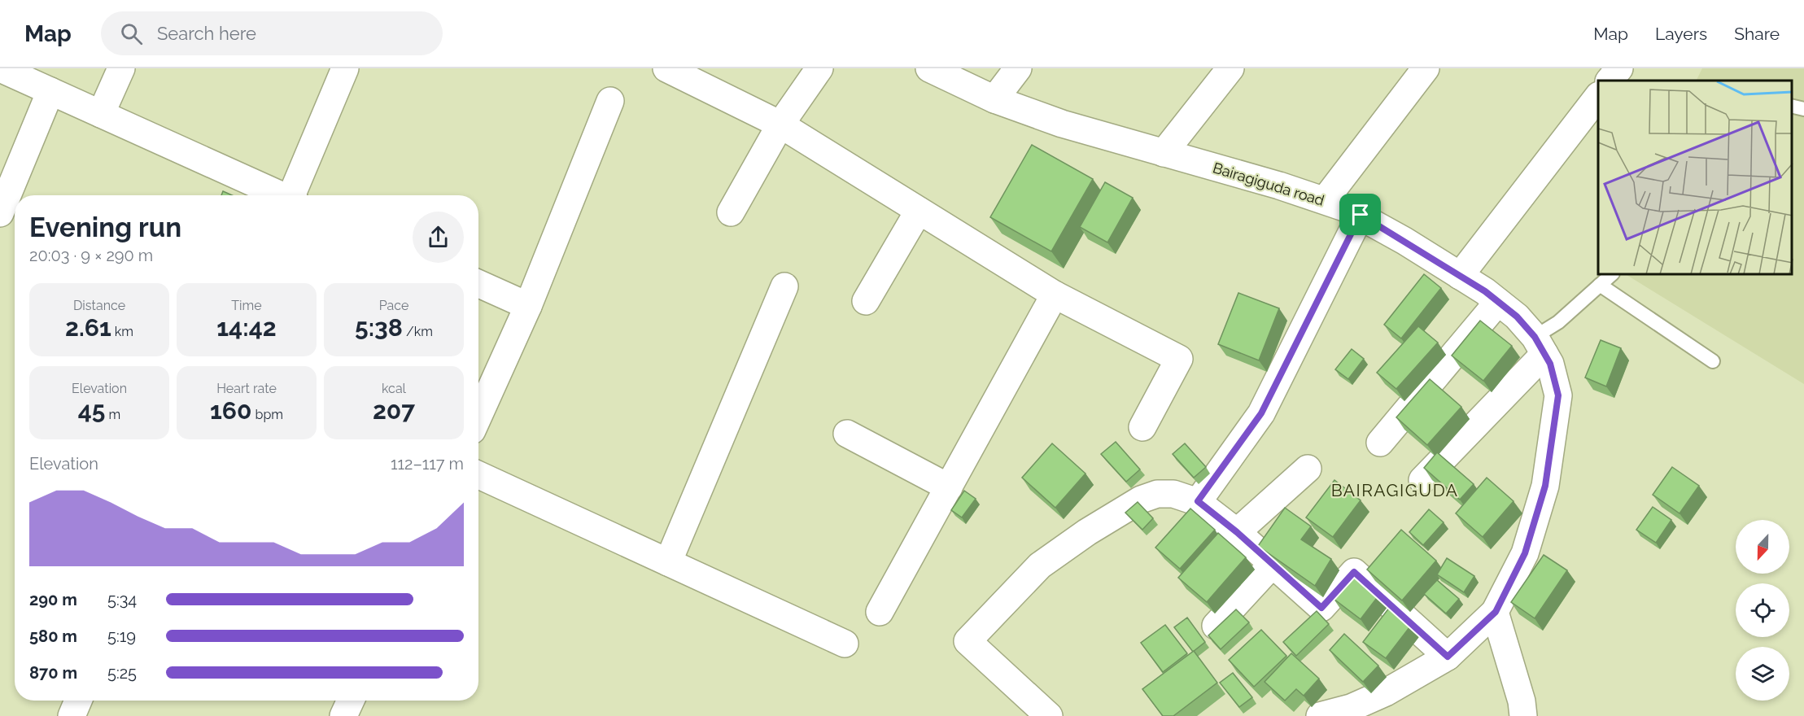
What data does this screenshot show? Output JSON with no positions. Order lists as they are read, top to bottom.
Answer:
{
  "streets": {
    "street": ["Bairagiguda road"]
  },
  "districts": ["BAIRAGIGUDA"],
  "north": "bottom",
  "page": {
    "header": "Map",
    "search": "Search here",
    "nav": ["Map", "Layers", "Share"],
    "heading": ["Evening run", "20:03 · 9 × 290 m"],
    "stats": [
      ["Distance", "2.61 km"],
      ["Time", "14:42"],
      ["Pace", "5:38 /km"],
      ["Elevation", "45 m"],
      ["Heart rate", "160 bpm"],
      ["kcal", "207"]
    ],
    "chart": ["Elevation", "112–117 m"],
    "list": [
      {
        "name": "290 m",
        "note": "5:34"
      },
      {
        "name": "580 m",
        "note": "5:19"
      },
      {
        "name": "870 m",
        "note": "5:25"
      }
    ]
  }
}
